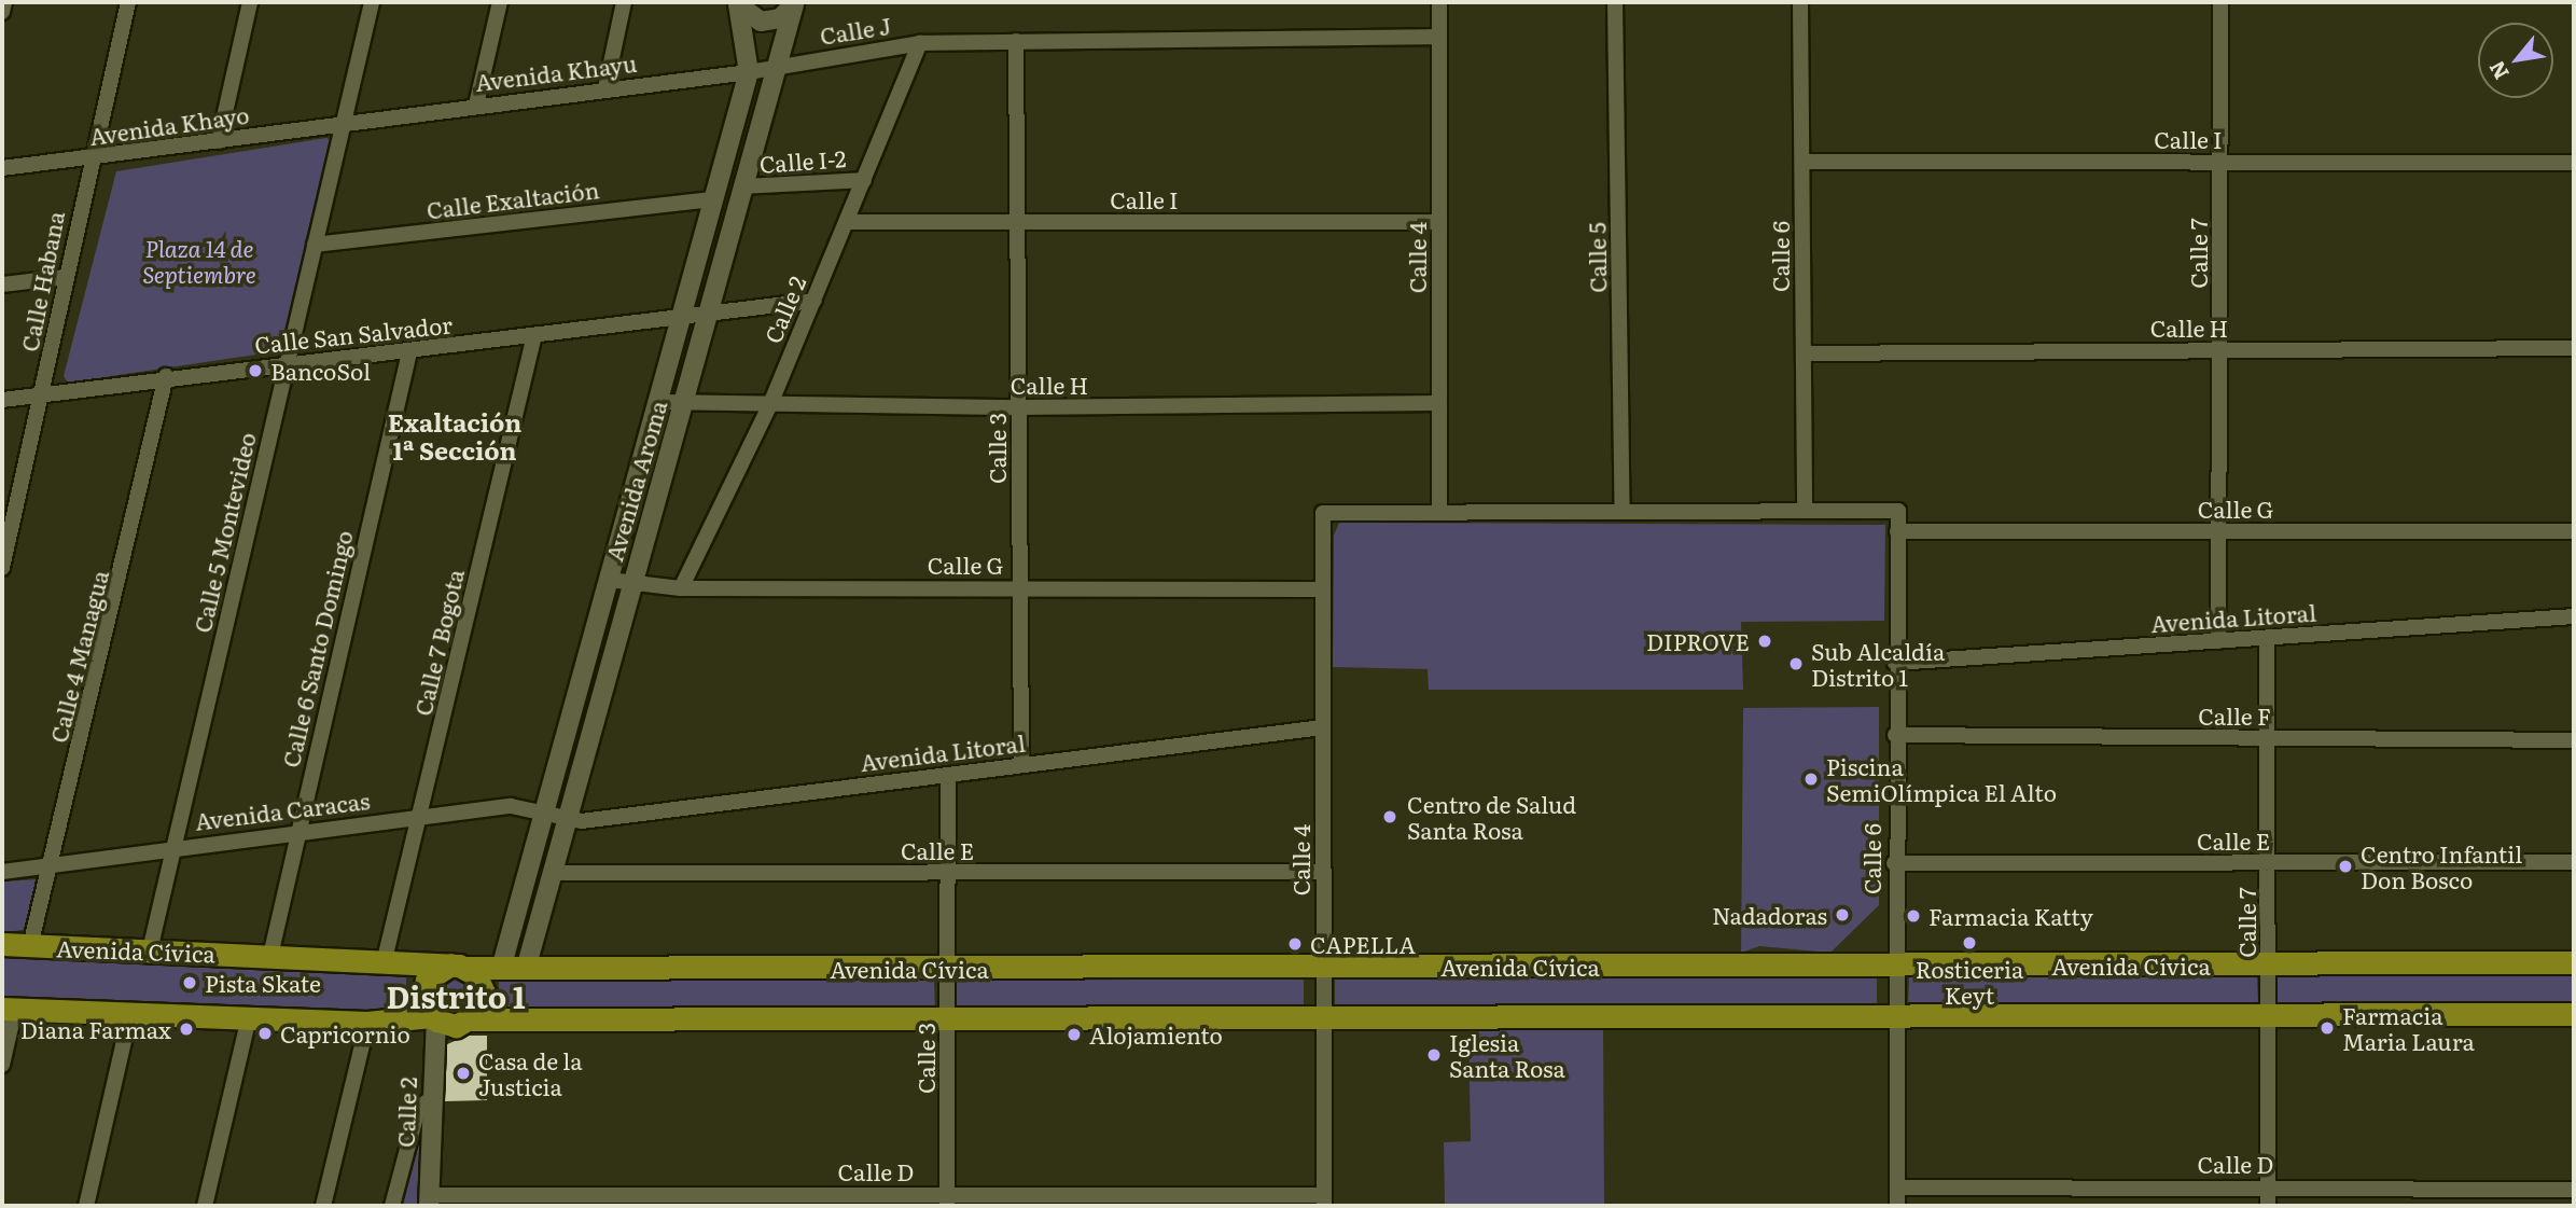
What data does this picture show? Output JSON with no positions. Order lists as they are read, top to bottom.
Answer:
{
  "streets": {
    "main road": ["Avenida Cívica"],
    "street": [
      "Calle J",
      "Avenida Khayu",
      "Avenida Khayo",
      "Calle I",
      "Calle I-2",
      "Calle Exaltación",
      "Calle 7",
      "Calle 6",
      "Calle 4",
      "Calle 5",
      "Calle Habana",
      "Calle 2",
      "Calle H",
      "Calle San Salvador",
      "Calle 3",
      "Avenida Aroma",
      "Calle G",
      "Calle 5 Montevideo",
      "Avenida Litoral",
      "Calle 7 Bogota",
      "Calle 6 Santo Domingo",
      "Calle 4 Managua",
      "Calle F",
      "Avenida Caracas",
      "Calle E",
      "Calle D"
    ]
  },
  "crossings": [
    ["Calle J", "Avenida Khayu"],
    ["Calle J", "Calle 4"],
    ["Calle J", "Calle 2"],
    ["Calle J", "Calle 3"],
    ["Calle J", "Avenida Aroma"],
    ["Avenida Khayu", "Avenida Khayo"],
    ["Avenida Khayu", "Avenida Aroma"],
    ["Avenida Khayu", "Calle 5 Montevideo"],
    ["Avenida Khayo", "Calle Habana"],
    ["Avenida Khayo", "Calle 5 Montevideo"],
    ["Calle I", "Calle 7"],
    ["Calle I", "Calle 6"],
    ["Calle I", "Calle 4"],
    ["Calle I", "Calle 2"],
    ["Calle I", "Calle 3"],
    ["Calle I-2", "Calle 2"],
    ["Calle I-2", "Avenida Aroma"],
    ["Calle Exaltación", "Avenida Aroma"],
    ["Calle Exaltación", "Calle 5 Montevideo"],
    ["Calle 7", "Calle H"],
    ["Calle 7", "Calle G"],
    ["Calle 7", "Avenida Litoral"],
    ["Calle 7", "Calle F"],
    ["Calle 7", "Calle E"],
    ["Calle 7", "Avenida Cívica"],
    ["Calle 7", "Calle D"],
    ["Calle 6", "Calle H"],
    ["Calle 6", "Calle G"],
    ["Calle 6", "Avenida Litoral"],
    ["Calle 6", "Calle F"],
    ["Calle 6", "Calle E"],
    ["Calle 6", "Avenida Cívica"],
    ["Calle 6", "Calle D"],
    ["Calle 4", "Calle H"],
    ["Calle 4", "Calle G"],
    ["Calle 4", "Avenida Litoral"],
    ["Calle 4", "Calle E"],
    ["Calle 4", "Avenida Cívica"],
    ["Calle 4", "Calle D"],
    ["Calle Habana", "Calle San Salvador"],
    ["Calle 2", "Calle H"],
    ["Calle 2", "Calle San Salvador"],
    ["Calle 2", "Calle G"],
    ["Calle 2", "Avenida Cívica"],
    ["Calle 2", "Calle D"],
    ["Calle H", "Calle 3"],
    ["Calle H", "Avenida Aroma"],
    ["Calle San Salvador", "Avenida Aroma"],
    ["Calle San Salvador", "Calle 5 Montevideo"],
    ["Calle San Salvador", "Calle 7 Bogota"],
    ["Calle San Salvador", "Calle 6 Santo Domingo"],
    ["Calle San Salvador", "Calle 4 Managua"],
    ["Calle 3", "Calle G"],
    ["Calle 3", "Avenida Litoral"],
    ["Calle 3", "Calle E"],
    ["Calle 3", "Avenida Cívica"],
    ["Calle 3", "Calle D"],
    ["Avenida Aroma", "Calle G"],
    ["Avenida Aroma", "Avenida Litoral"],
    ["Avenida Aroma", "Avenida Caracas"],
    ["Avenida Aroma", "Calle E"],
    ["Avenida Aroma", "Avenida Cívica"],
    ["Calle 5 Montevideo", "Avenida Caracas"],
    ["Calle 5 Montevideo", "Avenida Cívica"],
    ["Avenida Litoral", "Avenida Caracas"],
    ["Calle 7 Bogota", "Avenida Caracas"],
    ["Calle 7 Bogota", "Avenida Cívica"],
    ["Calle 6 Santo Domingo", "Avenida Caracas"],
    ["Calle 6 Santo Domingo", "Avenida Cívica"],
    ["Calle 4 Managua", "Avenida Caracas"],
    ["Calle 4 Managua", "Avenida Cívica"]
  ],
  "districts": ["Exaltación 1ª Sección", "Distrito 1"],
  "parks": ["Plaza 14 de Septiembre"],
  "places": [
    "BancoSol",
    "DIPROVE",
    "Sub Alcaldía Distrito 1",
    "Piscina SemiOlímpica El Alto",
    "Centro de Salud Santa Rosa",
    "Centro Infantil Don Bosco",
    "Nadadoras",
    "Farmacia Katty",
    "Rosticeria Keyt",
    "CAPELLA",
    "Pista Skate",
    "Farmacia Maria Laura",
    "Diana Farmax",
    "Capricornio",
    "Alojamiento",
    "Iglesia Santa Rosa",
    "Casa de la Justicia"
  ],
  "north": "bottom left"
}
